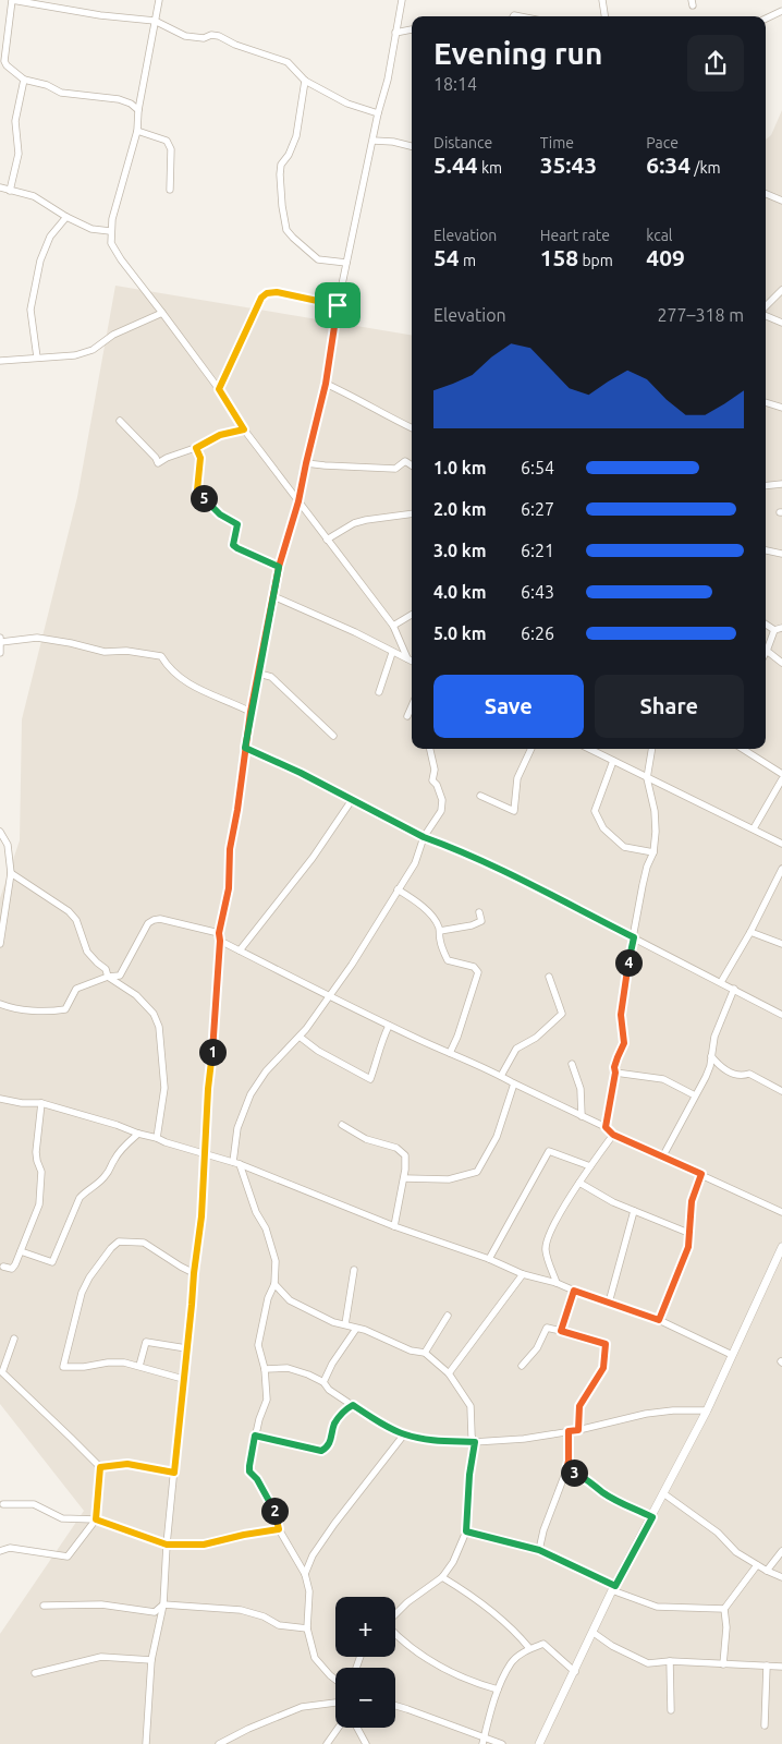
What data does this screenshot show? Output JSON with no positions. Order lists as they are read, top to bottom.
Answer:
{
  "page": {
    "heading": ["Evening run", "18:14"],
    "stats": [
      ["Distance", "5.44 km"],
      ["Time", "35:43"],
      ["Pace", "6:34 /km"],
      ["Elevation", "54 m"],
      ["Heart rate", "158 bpm"],
      ["kcal", "409"]
    ],
    "chart": ["Elevation", "277–318 m"],
    "list": [
      {
        "name": "1.0 km",
        "note": "6:54"
      },
      {
        "name": "2.0 km",
        "note": "6:27"
      },
      {
        "name": "3.0 km",
        "note": "6:21"
      },
      {
        "name": "4.0 km",
        "note": "6:43"
      },
      {
        "name": "5.0 km",
        "note": "6:26"
      }
    ],
    "pins": [
      "5",
      "4",
      "1",
      "3",
      "2"
    ],
    "buttons": ["Save", "Share"],
    "map_buttons": ["+", "−"]
  }
}
